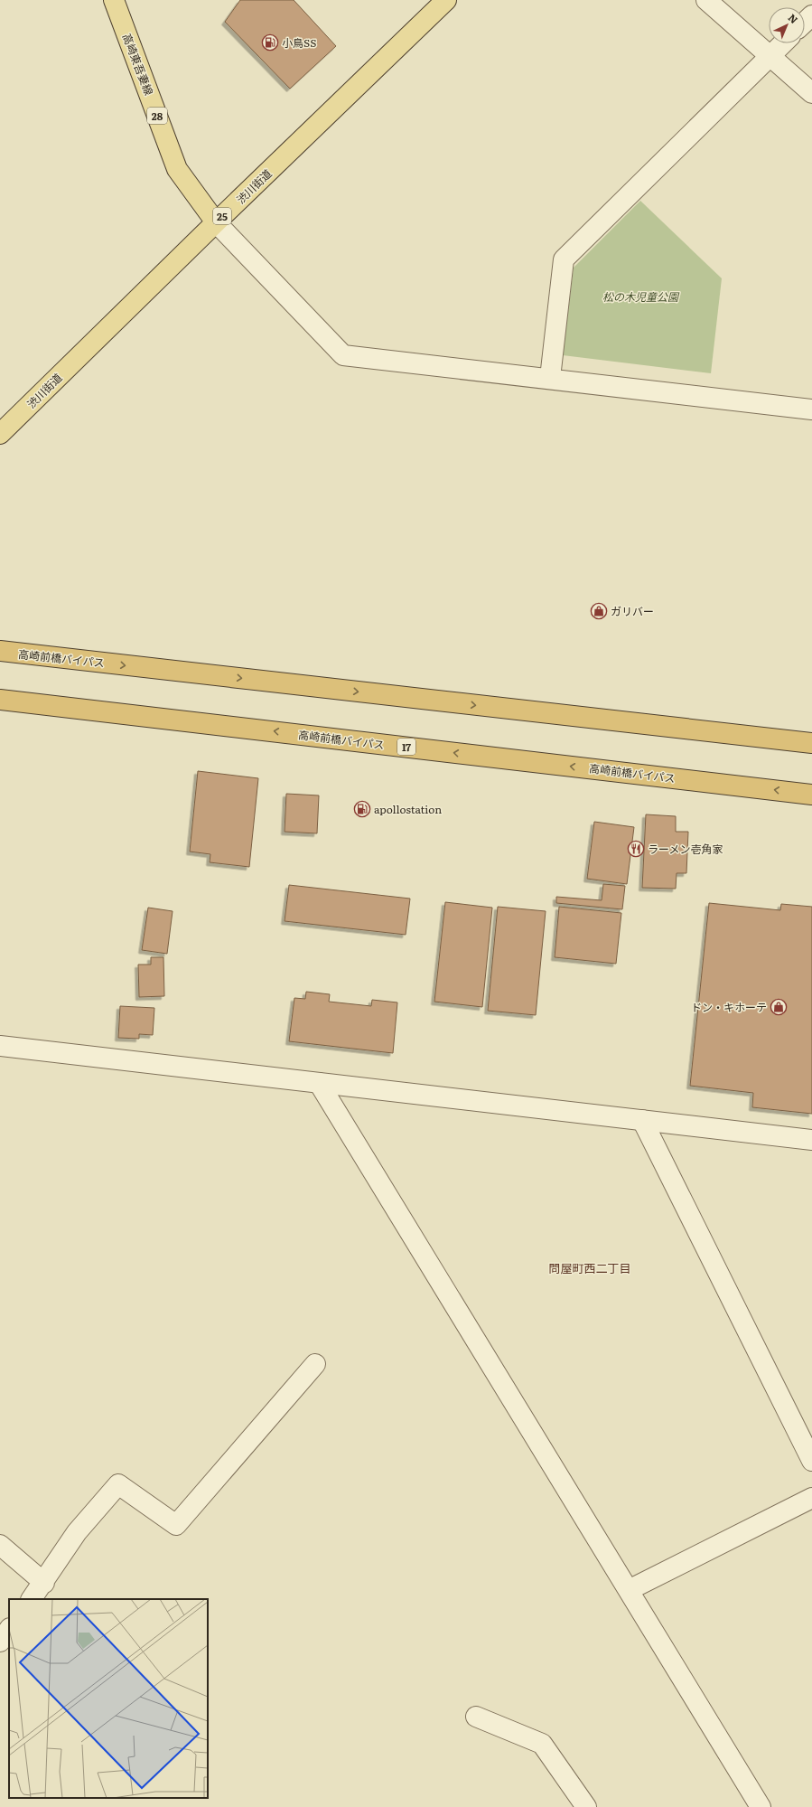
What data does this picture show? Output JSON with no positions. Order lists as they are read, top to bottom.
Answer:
{
  "streets": {
    "highway": ["高崎前橋バイパス", "17"],
    "main road": [
      "高崎東吾妻線",
      "28",
      "渋川街道",
      "25"
    ]
  },
  "crossings": [
    ["高崎東吾妻線", "渋川街道"]
  ],
  "districts": ["問屋町西二丁目"],
  "parks": ["松の木児童公園"],
  "places": {
    "fuel station": ["小鳥SS", "apollostation"],
    "shop": ["ガリバー", "ドン・キホーテ"],
    "restaurant": ["ラーメン壱角家"]
  },
  "north": "top right"
}
